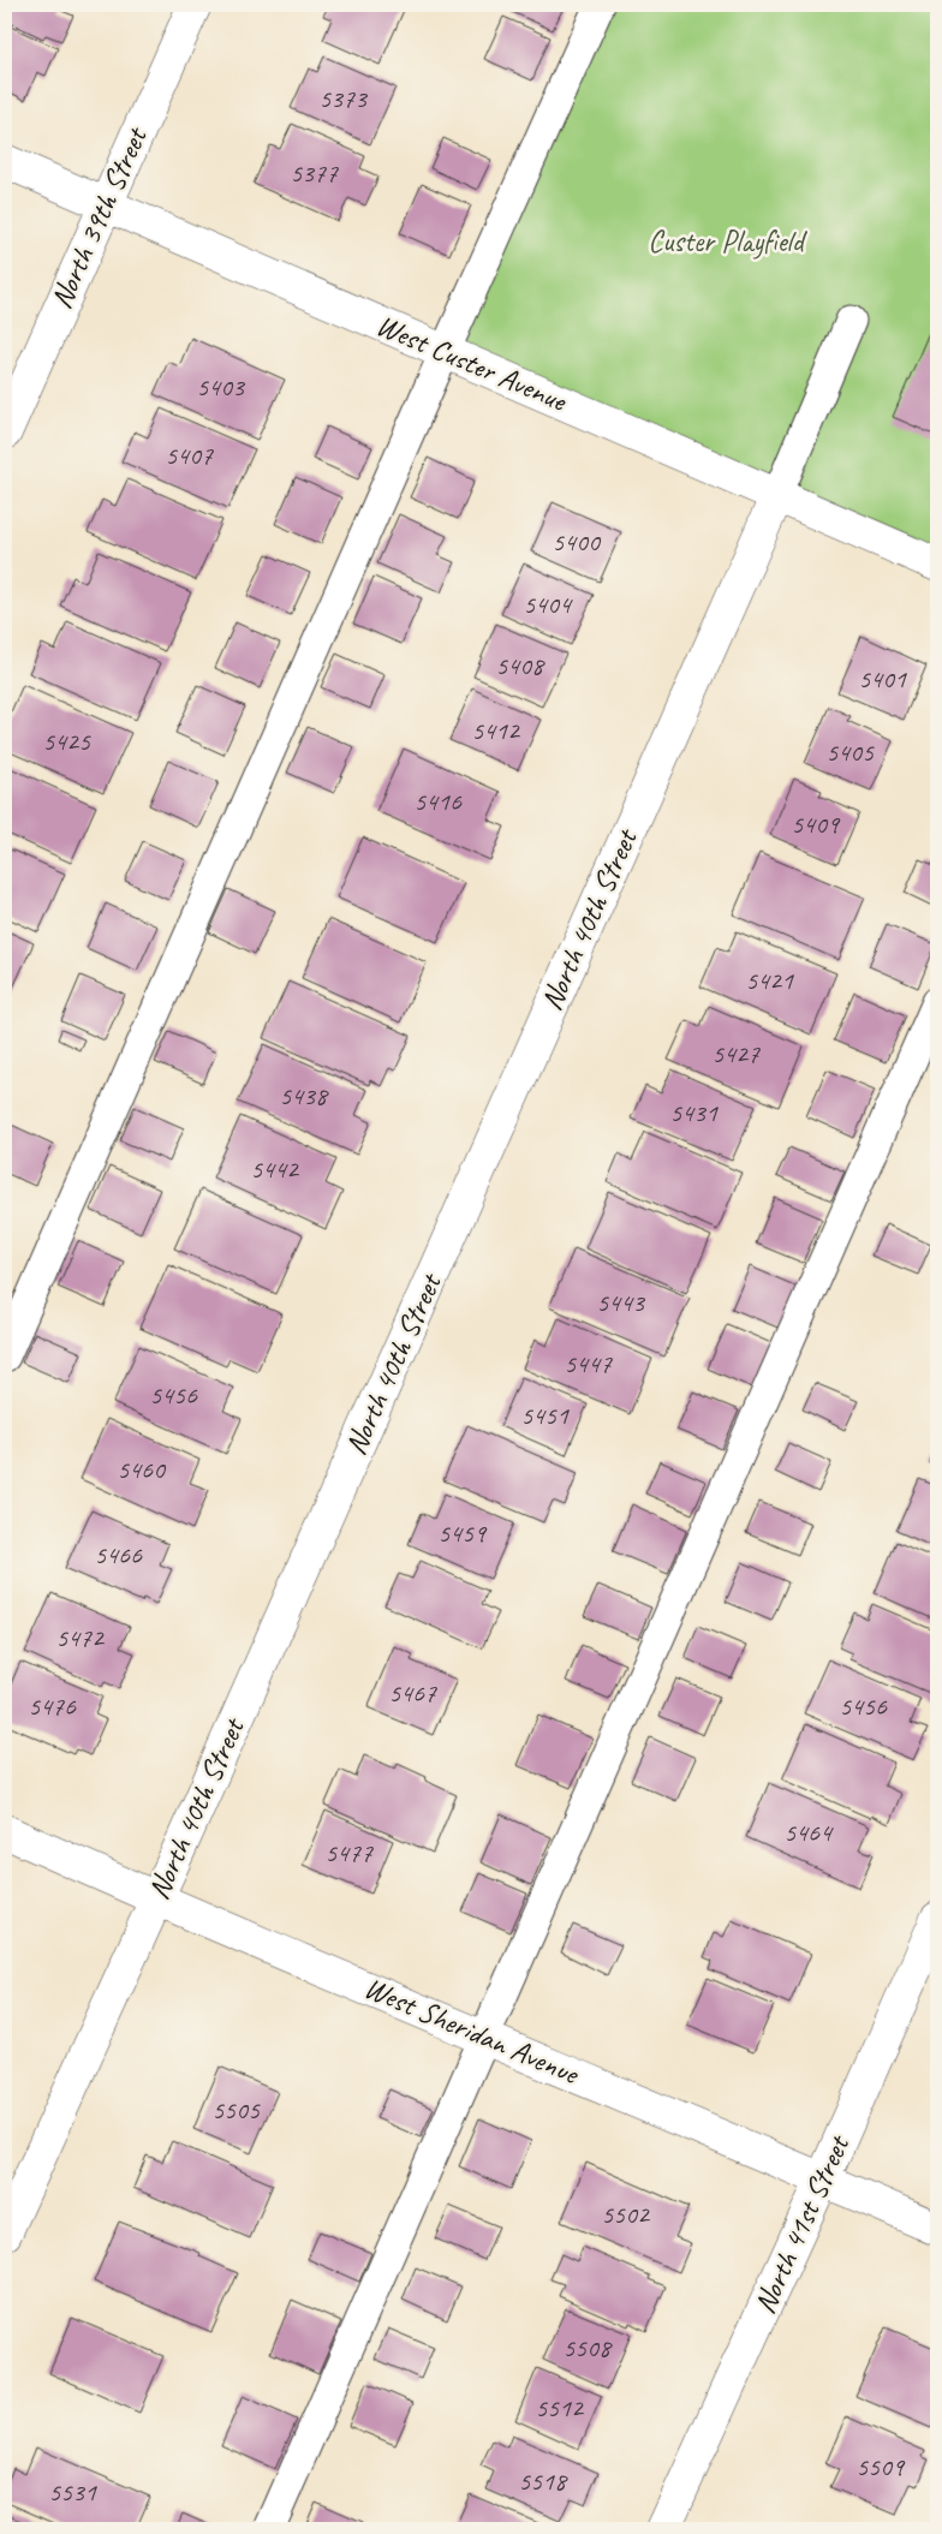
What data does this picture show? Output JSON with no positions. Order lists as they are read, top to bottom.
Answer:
{
  "streets": {
    "street": [
      "North 39th Street",
      "West Custer Avenue",
      "North 40th Street",
      "West Sheridan Avenue",
      "North 41st Street"
    ]
  },
  "crossings": [
    ["North 39th Street", "West Custer Avenue"],
    ["West Custer Avenue", "North 40th Street"],
    ["North 40th Street", "West Sheridan Avenue"],
    ["West Sheridan Avenue", "North 41st Street"]
  ],
  "parks": ["Custer Playfield"],
  "house_numbers": [
    "5373",
    "5377",
    "5403",
    "5407",
    "5400",
    "5404",
    "5408",
    "5401",
    "5412",
    "5425",
    "5405",
    "5416",
    "5409",
    "5421",
    "5427",
    "5438",
    "5431",
    "5442",
    "5443",
    "5447",
    "5456",
    "5451",
    "5460",
    "5459",
    "5466",
    "5472",
    "5467",
    "5476",
    "5456",
    "5464",
    "5477",
    "5505",
    "5502",
    "5508",
    "5512",
    "5509",
    "5518",
    "5531"
  ]
}
